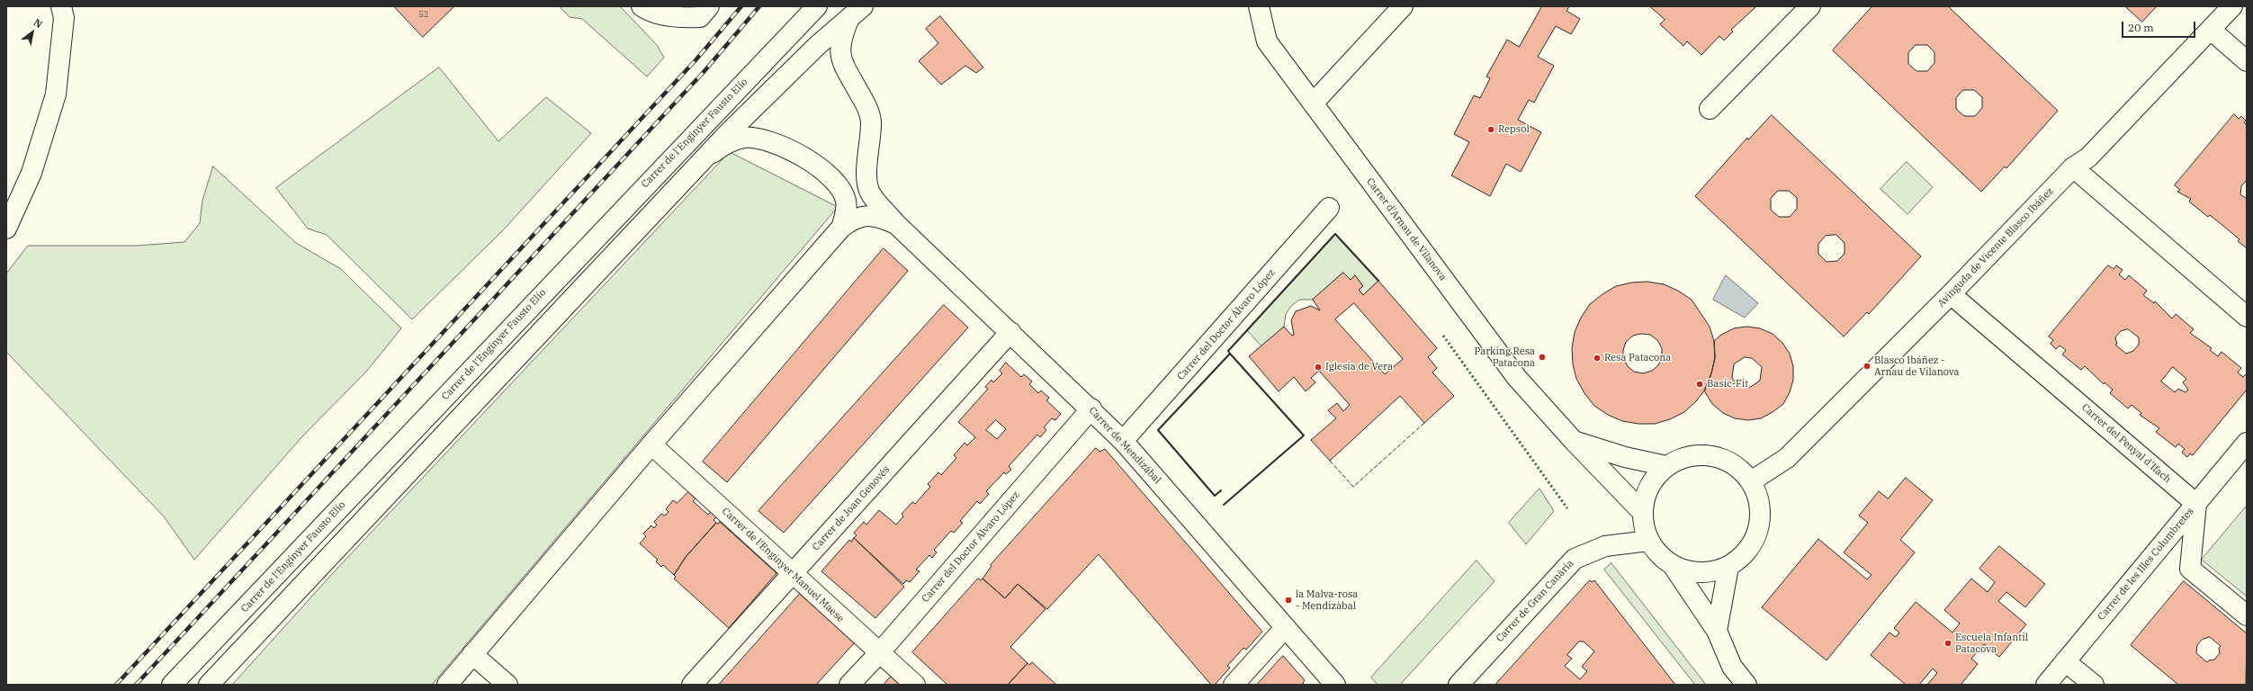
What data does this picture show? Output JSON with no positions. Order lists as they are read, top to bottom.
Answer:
{
  "streets": {
    "street": [
      "Carrer de l'Enginyer Fausto Elío",
      "Carrer d'Arnau de Vilanova",
      "Avinguda de Vicente Blasco Ibáñez",
      "Carrer del Doctor Álvaro López",
      "Carrer del Penyal d'Ifach",
      "Carrer de Mendizábal",
      "Carrer de Joan Genovés",
      "Carrer de les Illes Columbretes",
      "Carrer de l'Enginyer Manuel Maese",
      "Carrer de Gran Canària"
    ]
  },
  "crossings": [
    ["Carrer d'Arnau de Vilanova", "Avinguda de Vicente Blasco Ibáñez"],
    ["Carrer d'Arnau de Vilanova", "Carrer de Gran Canària"],
    ["Avinguda de Vicente Blasco Ibáñez", "Carrer del Penyal d'Ifach"],
    ["Avinguda de Vicente Blasco Ibáñez", "Carrer de Gran Canària"],
    ["Carrer del Doctor Álvaro López", "Carrer de Mendizábal"],
    ["Carrer del Doctor Álvaro López", "Carrer de l'Enginyer Manuel Maese"],
    ["Carrer del Penyal d'Ifach", "Carrer de les Illes Columbretes"],
    ["Carrer de Mendizábal", "Carrer de Joan Genovés"],
    ["Carrer de Joan Genovés", "Carrer de l'Enginyer Manuel Maese"]
  ],
  "places": [
    "Repsol",
    "Parking Resa Patacona",
    "Resa Patacona",
    "Blasco Ibáñez - Arnau de Vilanova",
    "Iglesia de Vera",
    "Basic-Fit",
    "la Malva-rosa - Mendizàbal",
    "Escuela Infantil Patacova"
  ],
  "house_numbers": ["52"],
  "scale_bar": "20 m",
  "north": "top right"
}
